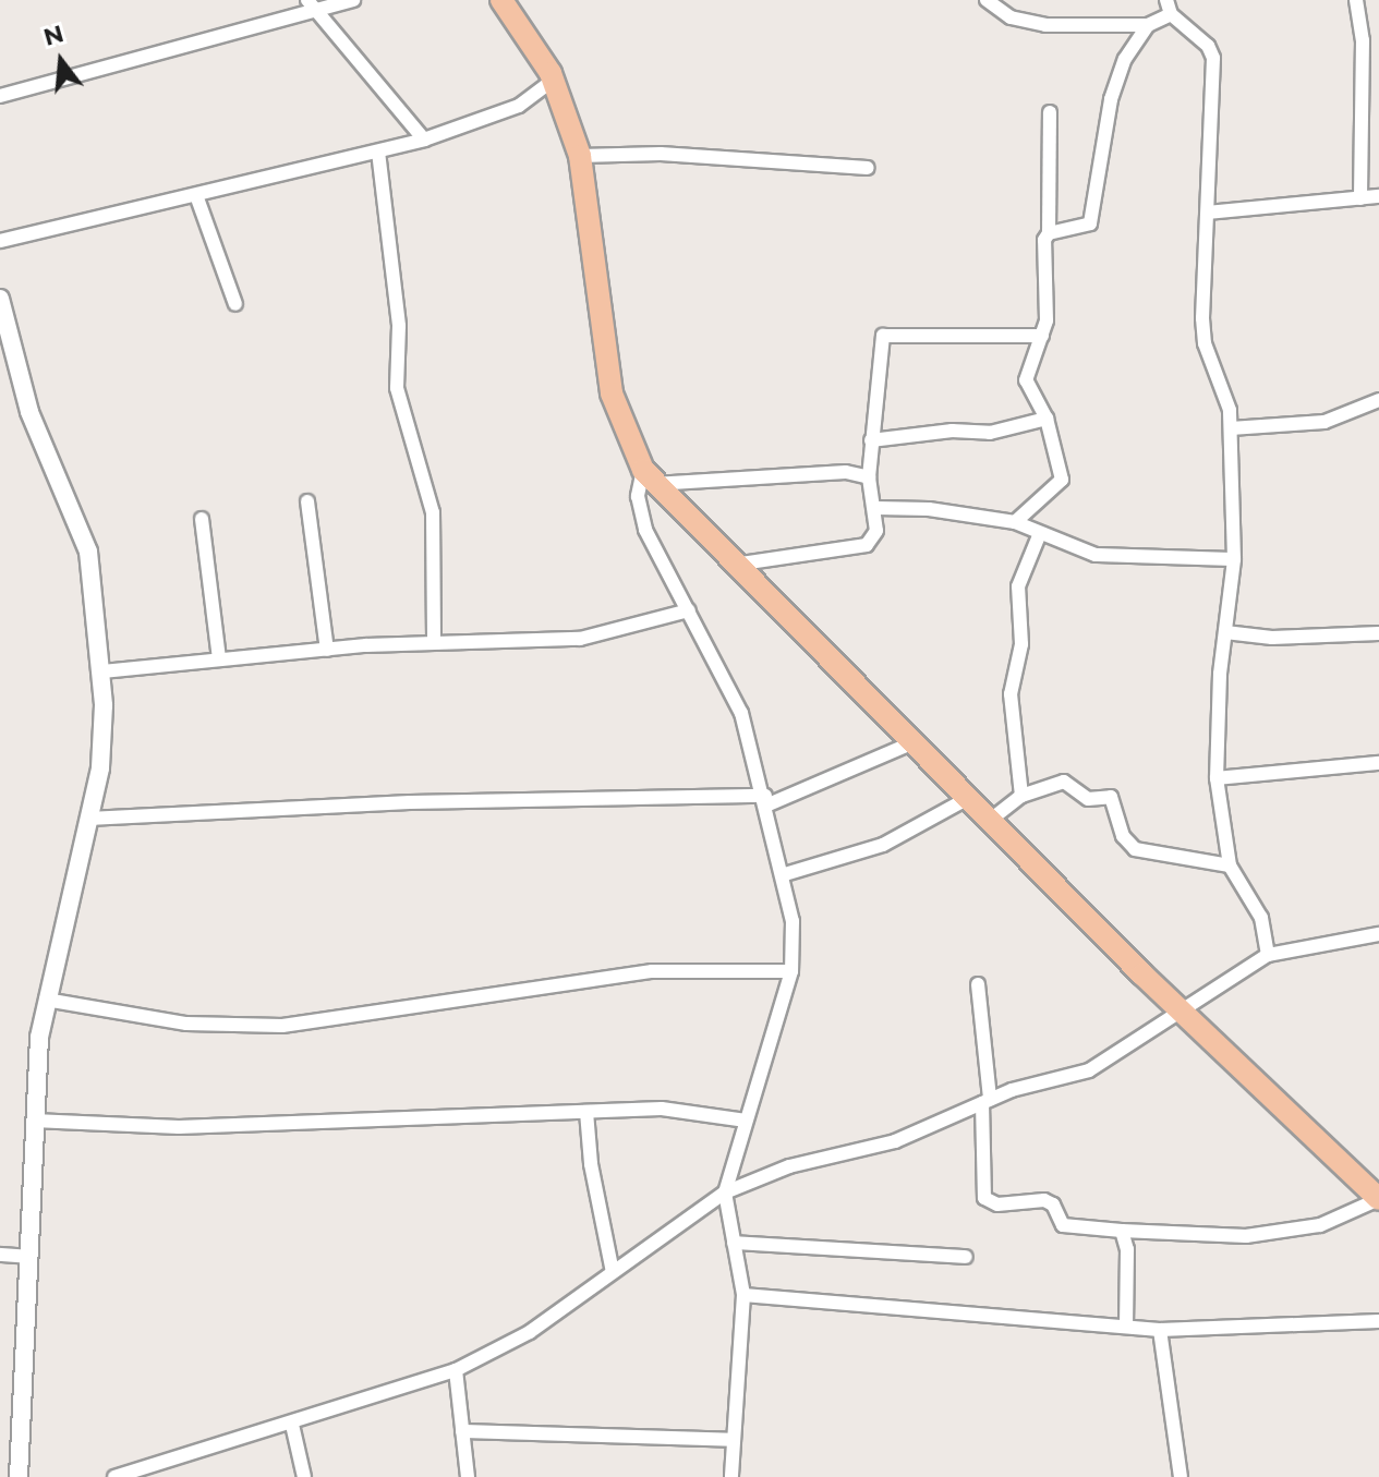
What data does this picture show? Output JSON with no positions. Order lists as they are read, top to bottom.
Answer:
{
  "north": "top"
}
